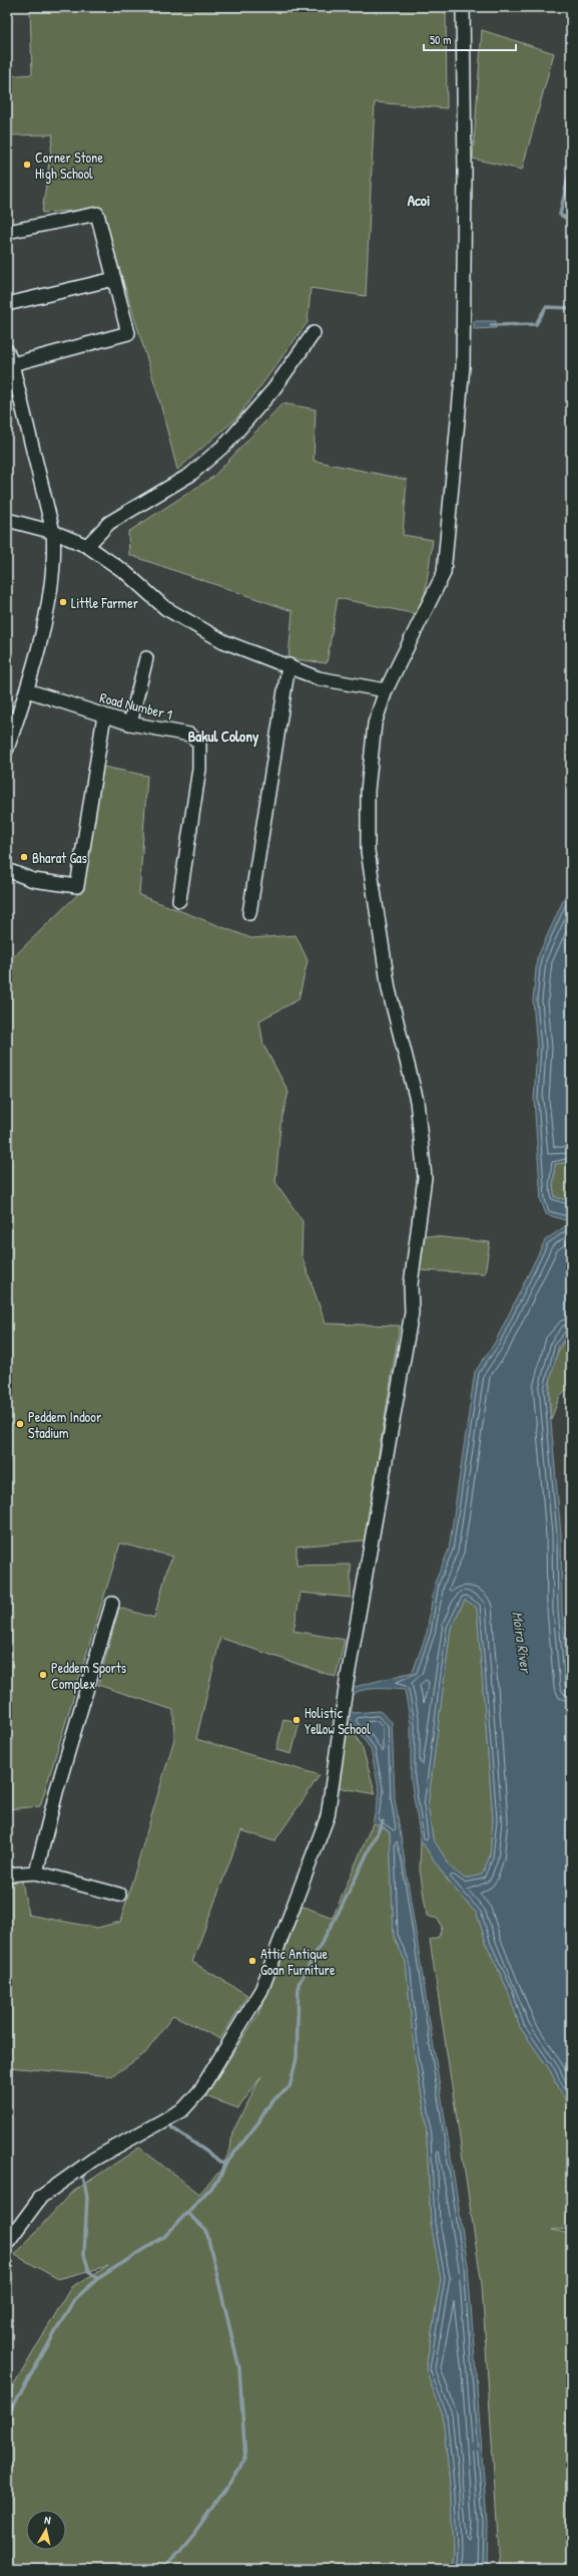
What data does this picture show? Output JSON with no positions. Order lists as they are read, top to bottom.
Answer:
{
  "streets": {
    "street": ["Road Number 1"]
  },
  "districts": ["Acoi", "Bakul Colony"],
  "water": ["Moira River"],
  "places": [
    "Corner Stone High School",
    "Little Farmer",
    "Bharat Gas",
    "Peddem Indoor Stadium",
    "Peddem Sports Complex",
    "Holistic Yellow School",
    "Attic Antique Goan Furniture"
  ],
  "scale_bar": "50 m",
  "north": "top"
}
